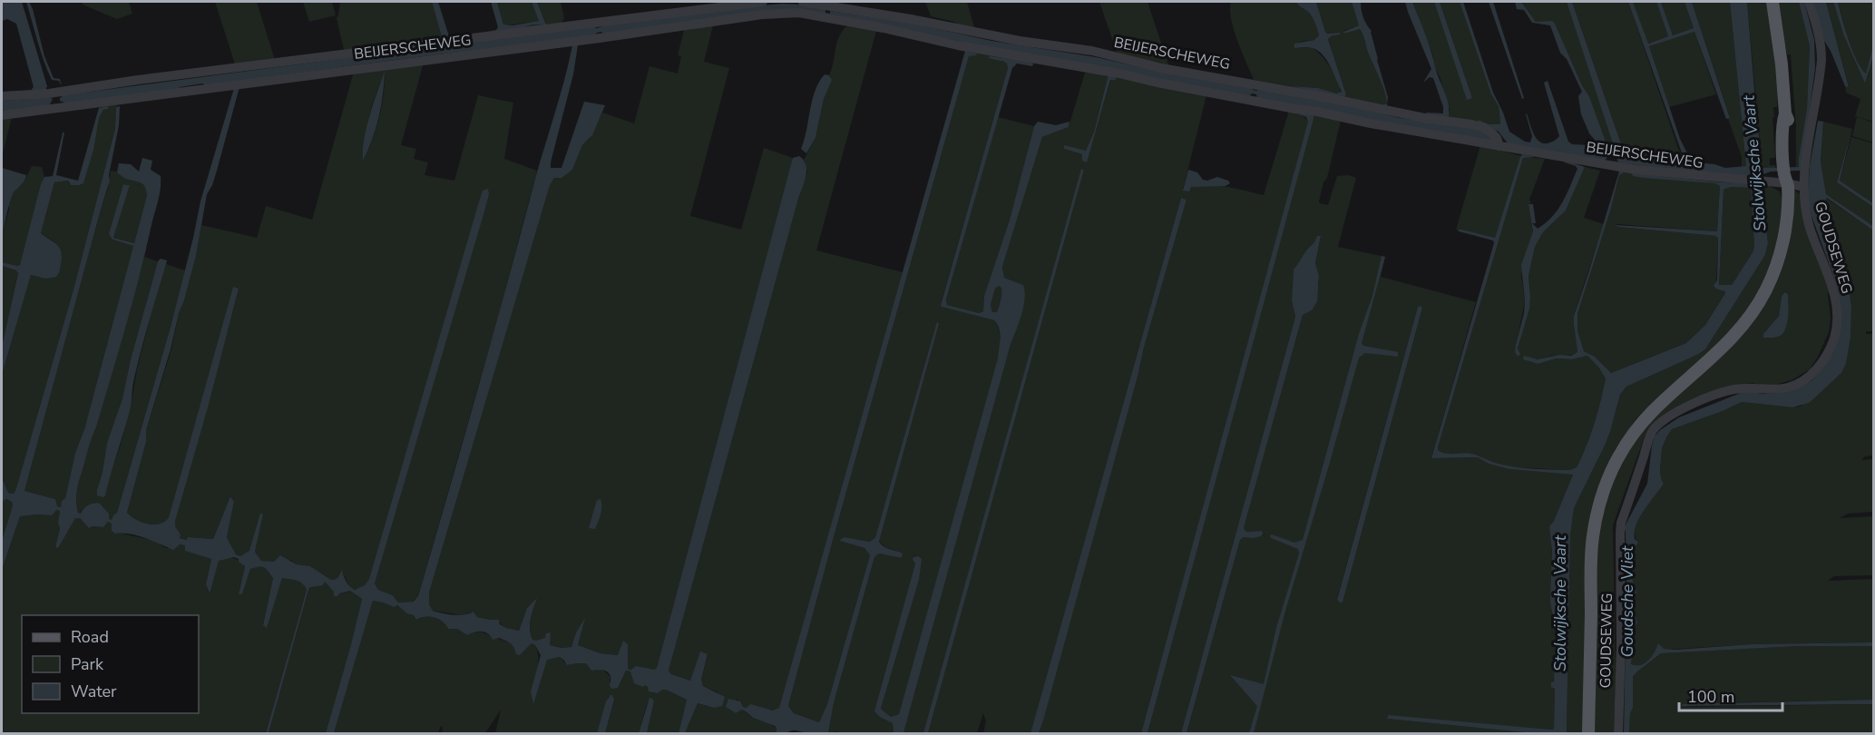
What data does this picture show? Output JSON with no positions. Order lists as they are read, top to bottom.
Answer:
{
  "streets": {
    "street": ["BEIJERSCHEWEG", "GOUDSEWEG"]
  },
  "crossings": [
    ["BEIJERSCHEWEG", "GOUDSEWEG"]
  ],
  "water": ["Stolwijksche Vaart", "Goudsche Vliet"],
  "legend": ["Road", "Park", "Water"],
  "scale_bar": "100 m"
}
